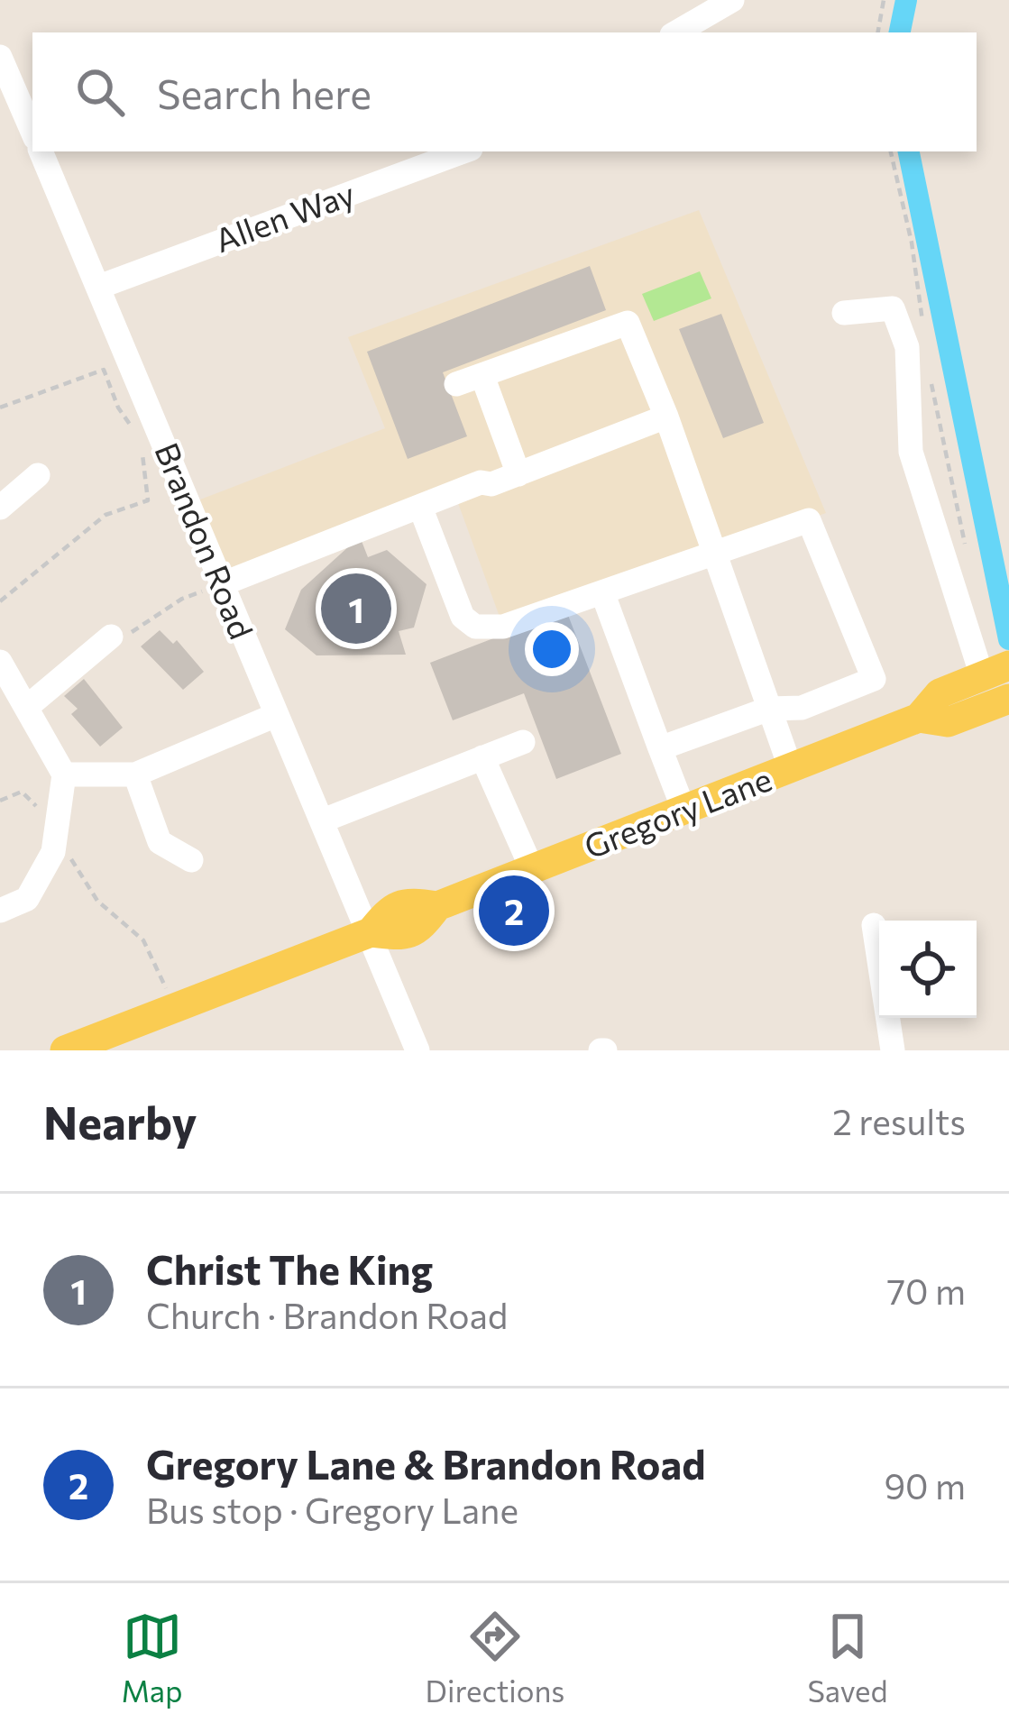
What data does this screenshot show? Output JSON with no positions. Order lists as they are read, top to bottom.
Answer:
{
  "streets": {
    "main road": ["Gregory Lane"],
    "street": ["Allen Way", "Brandon Road"]
  },
  "crossings": [
    ["Allen Way", "Brandon Road"],
    ["Brandon Road", "Gregory Lane"]
  ],
  "page": {
    "search": "Search here",
    "pins": ["1", "2"],
    "heading": ["Nearby", "2 results"],
    "list": [
      {
        "mark": "1",
        "name": "Christ The King",
        "note": "Church · Brandon Road",
        "value": "70 m"
      },
      {
        "mark": "2",
        "name": "Gregory Lane & Brandon Road",
        "note": "Bus stop · Gregory Lane",
        "value": "90 m"
      }
    ],
    "nav": ["Map", "Directions", "Saved"]
  }
}
